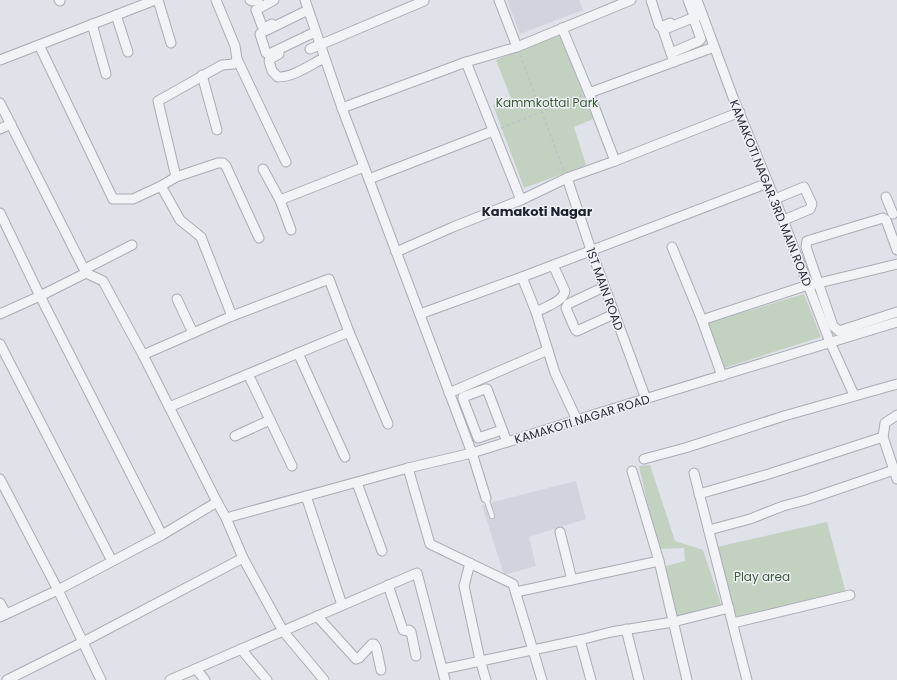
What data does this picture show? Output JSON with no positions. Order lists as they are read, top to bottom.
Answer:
{
  "streets": {
    "street": ["KAMAKOTI NAGAR 3RD MAIN ROAD", "1ST MAIN ROAD", "KAMAKOTI NAGAR ROAD"]
  },
  "crossings": [
    ["KAMAKOTI NAGAR 3RD MAIN ROAD", "KAMAKOTI NAGAR ROAD"],
    ["1ST MAIN ROAD", "KAMAKOTI NAGAR ROAD"]
  ],
  "districts": ["Kamakoti Nagar"],
  "parks": ["Kammkottai Park", "Play area"]
}
